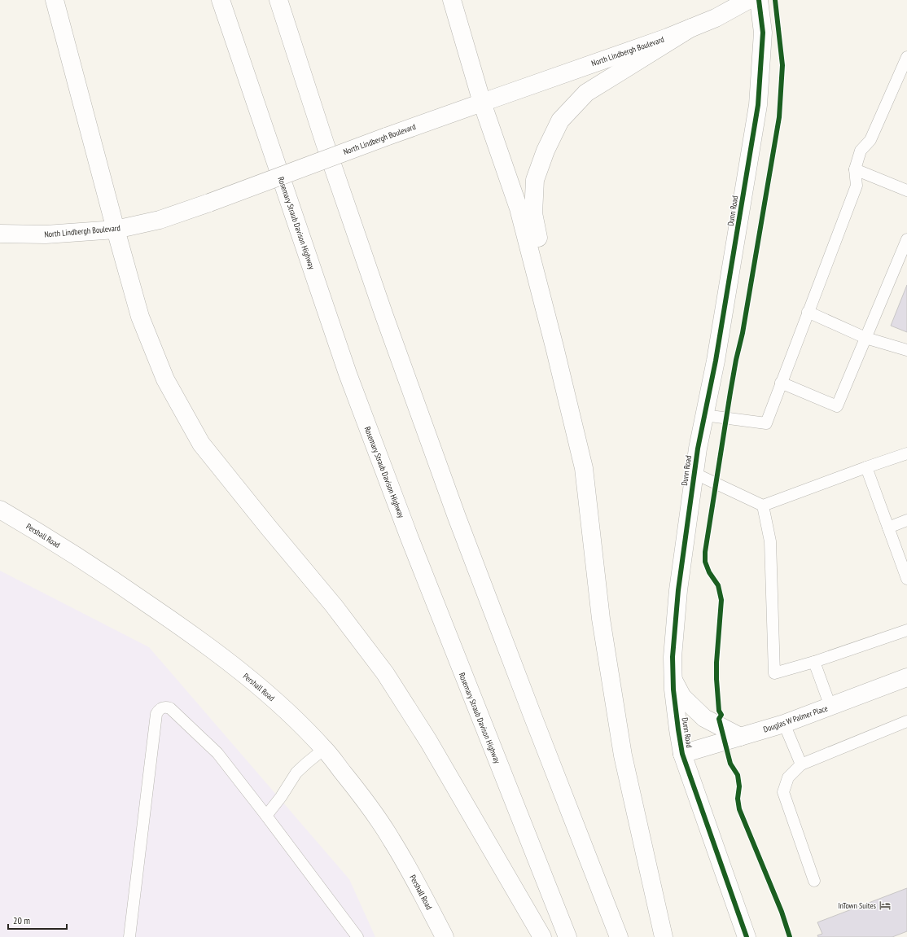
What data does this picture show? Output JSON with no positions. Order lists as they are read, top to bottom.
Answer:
{
  "streets": {
    "main road": [
      "North Lindbergh Boulevard",
      "Dunn Road",
      "Rosemary Straub Davison Highway",
      "Pershall Road",
      "Douglas W Palmer Place"
    ]
  },
  "crossings": [
    ["Dunn Road", "Douglas W Palmer Place"]
  ],
  "places": {
    "hotel": ["InTown Suites"]
  },
  "scale_bar": "20 m"
}
